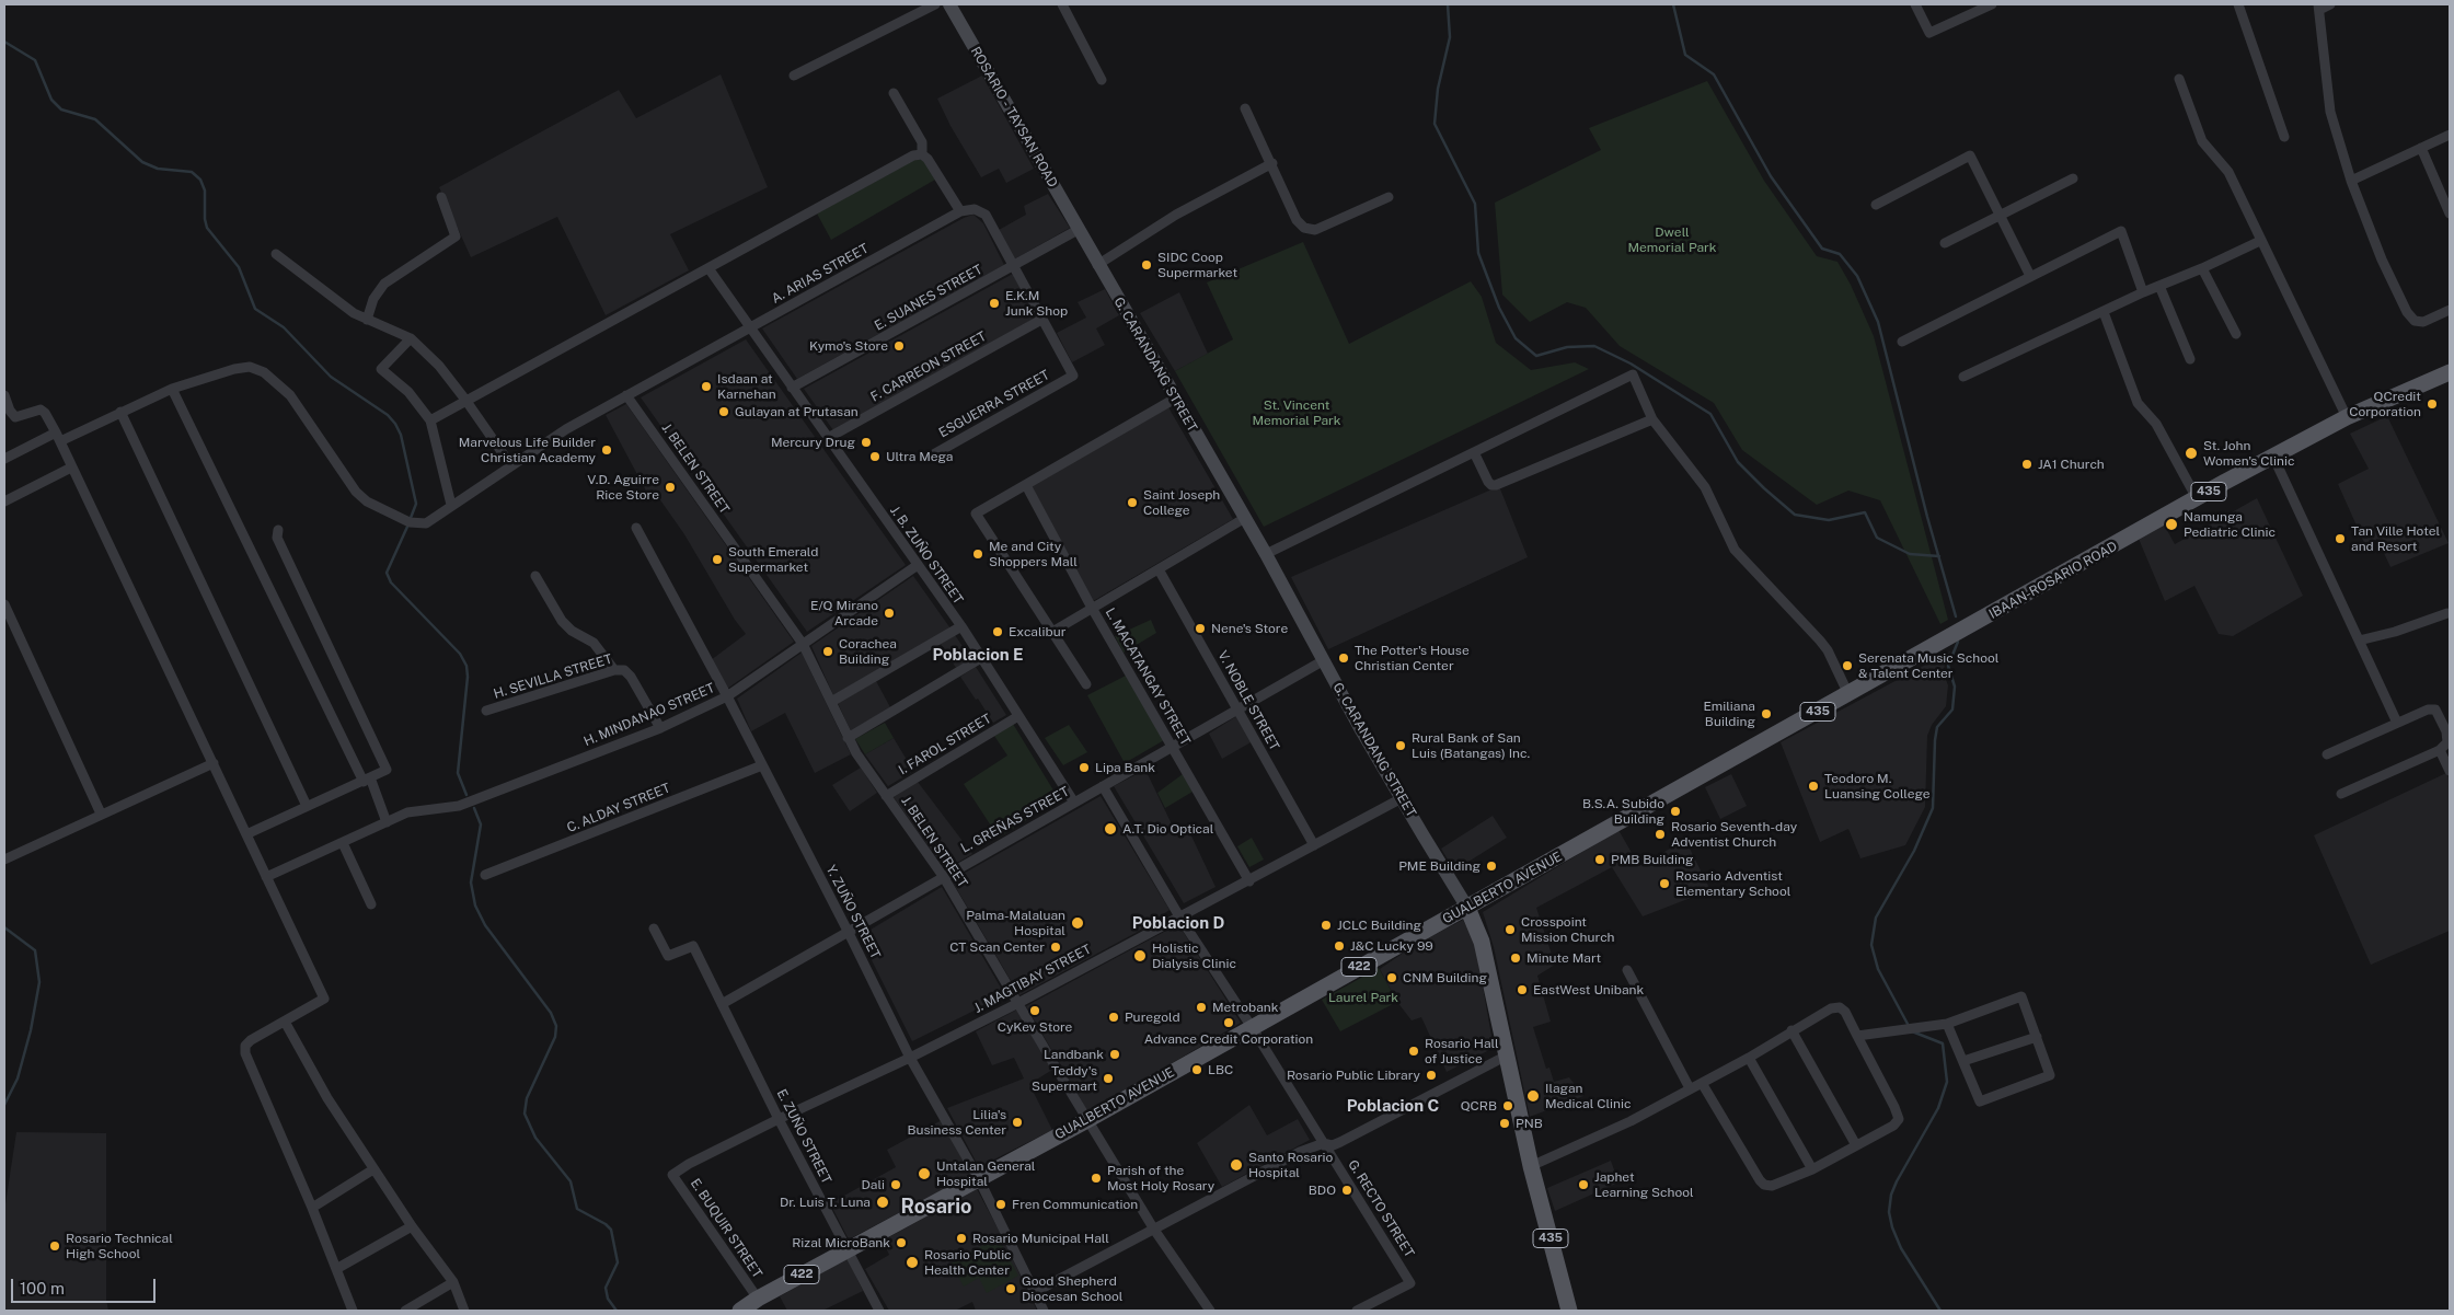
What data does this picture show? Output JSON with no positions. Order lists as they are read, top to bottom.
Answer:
{
  "streets": {
    "main road": [
      "ROSARIO - TAYSAN ROAD",
      "G. CARANDANG STREET",
      "435",
      "IBAAN-ROSARIO ROAD",
      "GUALBERTO AVENUE",
      "422"
    ],
    "street": [
      "A. ARIAS STREET",
      "E. SUANES STREET",
      "F. CARREON STREET",
      "ESGUERRA STREET",
      "J. BELEN STREET",
      "J. B. ZUÑO STREET",
      "H. SEVILLA STREET",
      "L. MACATANGAY STREET",
      "V. NOBLE STREET",
      "H. MINDANAO STREET",
      "I. FAROL STREET",
      "C. ALDAY STREET",
      "L. GREÑAS STREET",
      "Y. ZUÑO STREET",
      "J. MAGTIBAY STREET",
      "E. ZUÑO STREET",
      "G. RECTO STREET",
      "E. BUQUIR STREET"
    ]
  },
  "crossings": [
    ["ROSARIO - TAYSAN ROAD", "E. SUANES STREET"],
    ["ROSARIO - TAYSAN ROAD", "G. CARANDANG STREET"],
    ["A. ARIAS STREET", "J. BELEN STREET"],
    ["A. ARIAS STREET", "J. B. ZUÑO STREET"],
    ["E. SUANES STREET", "G. CARANDANG STREET"],
    ["E. SUANES STREET", "J. B. ZUÑO STREET"],
    ["G. CARANDANG STREET", "L. GREÑAS STREET"],
    ["G. CARANDANG STREET", "GUALBERTO AVENUE"],
    ["G. CARANDANG STREET", "J. MAGTIBAY STREET"],
    ["F. CARREON STREET", "ESGUERRA STREET"],
    ["F. CARREON STREET", "J. B. ZUÑO STREET"],
    ["J. BELEN STREET", "H. MINDANAO STREET"],
    ["J. BELEN STREET", "I. FAROL STREET"],
    ["J. BELEN STREET", "L. GREÑAS STREET"],
    ["J. BELEN STREET", "GUALBERTO AVENUE"],
    ["J. BELEN STREET", "J. MAGTIBAY STREET"],
    ["J. B. ZUÑO STREET", "H. MINDANAO STREET"],
    ["J. B. ZUÑO STREET", "I. FAROL STREET"],
    ["J. B. ZUÑO STREET", "L. GREÑAS STREET"],
    ["IBAAN-ROSARIO ROAD", "GUALBERTO AVENUE"],
    ["H. SEVILLA STREET", "H. MINDANAO STREET"],
    ["L. MACATANGAY STREET", "L. GREÑAS STREET"],
    ["L. MACATANGAY STREET", "J. MAGTIBAY STREET"],
    ["V. NOBLE STREET", "L. GREÑAS STREET"],
    ["V. NOBLE STREET", "J. MAGTIBAY STREET"],
    ["H. MINDANAO STREET", "Y. ZUÑO STREET"],
    ["C. ALDAY STREET", "Y. ZUÑO STREET"],
    ["L. GREÑAS STREET", "Y. ZUÑO STREET"],
    ["L. GREÑAS STREET", "E. ZUÑO STREET"],
    ["L. GREÑAS STREET", "G. RECTO STREET"],
    ["GUALBERTO AVENUE", "Y. ZUÑO STREET"],
    ["GUALBERTO AVENUE", "E. ZUÑO STREET"],
    ["GUALBERTO AVENUE", "G. RECTO STREET"],
    ["GUALBERTO AVENUE", "E. BUQUIR STREET"],
    ["Y. ZUÑO STREET", "J. MAGTIBAY STREET"],
    ["J. MAGTIBAY STREET", "E. ZUÑO STREET"],
    ["J. MAGTIBAY STREET", "G. RECTO STREET"],
    ["J. MAGTIBAY STREET", "E. BUQUIR STREET"]
  ],
  "districts": [
    "Poblacion E",
    "Poblacion D",
    "Poblacion C",
    "Rosario"
  ],
  "parks": ["Dwell Memorial Park", "St. Vincent Memorial Park", "Laurel Park"],
  "places": [
    "SIDC Coop Supermarket",
    "E.K.M Junk Shop",
    "Kymo's Store",
    "Isdaan at Karnehan",
    "QCredit Corporation",
    "Gulayan at Prutasan",
    "Mercury Drug",
    "Marvelous Life Builder Christian Academy",
    "St. John Women's Clinic",
    "Ultra Mega",
    "JA1 Church",
    "V.D. Aguirre Rice Store",
    "Saint Joseph College",
    "Namunga Pediatric Clinic",
    "Tan Ville Hotel and Resort",
    "Me and City Shoppers Mall",
    "South Emerald Supermarket",
    "E/Q Mirano Arcade",
    "Nene's Store",
    "Excalibur",
    "Corachea Building",
    "The Potter's House Christian Center",
    "Serenata Music School & Talent Center",
    "Emiliana Building",
    "Rural Bank of San Luis (Batangas) Inc.",
    "Lipa Bank",
    "Teodoro M. Luansing College",
    "B.S.A. Subido Building",
    "A.T. Dio Optical",
    "Rosario Seventh-day Adventist Church",
    "PMB Building",
    "PME Building",
    "Rosario Adventist Elementary School",
    "Palma-Malaluan Hospital",
    "JCLC Building",
    "Crosspoint Mission Church",
    "J&C Lucky 99",
    "CT Scan Center",
    "Holistic Dialysis Clinic",
    "Minute Mart",
    "CNM Building",
    "EastWest Unibank",
    "Metrobank",
    "CyKev Store",
    "Puregold",
    "Advance Credit Corporation",
    "Rosario Hall of Justice",
    "Landbank",
    "LBC",
    "Rosario Public Library",
    "Teddy's Supermart",
    "Ilagan Medical Clinic",
    "QCRB",
    "Lilia's Business Center",
    "PNB",
    "Santo Rosario Hospital",
    "Untalan General Hospital",
    "Parish of the Most Holy Rosary",
    "Dali",
    "Japhet Learning School",
    "BDO",
    "Dr. Luis T. Luna",
    "Fren Communication",
    "Rosario Municipal Hall",
    "Rizal MicroBank",
    "Rosario Technical High School",
    "Rosario Public Health Center",
    "Good Shepherd Diocesan School"
  ],
  "scale_bar": "100 m"
}
